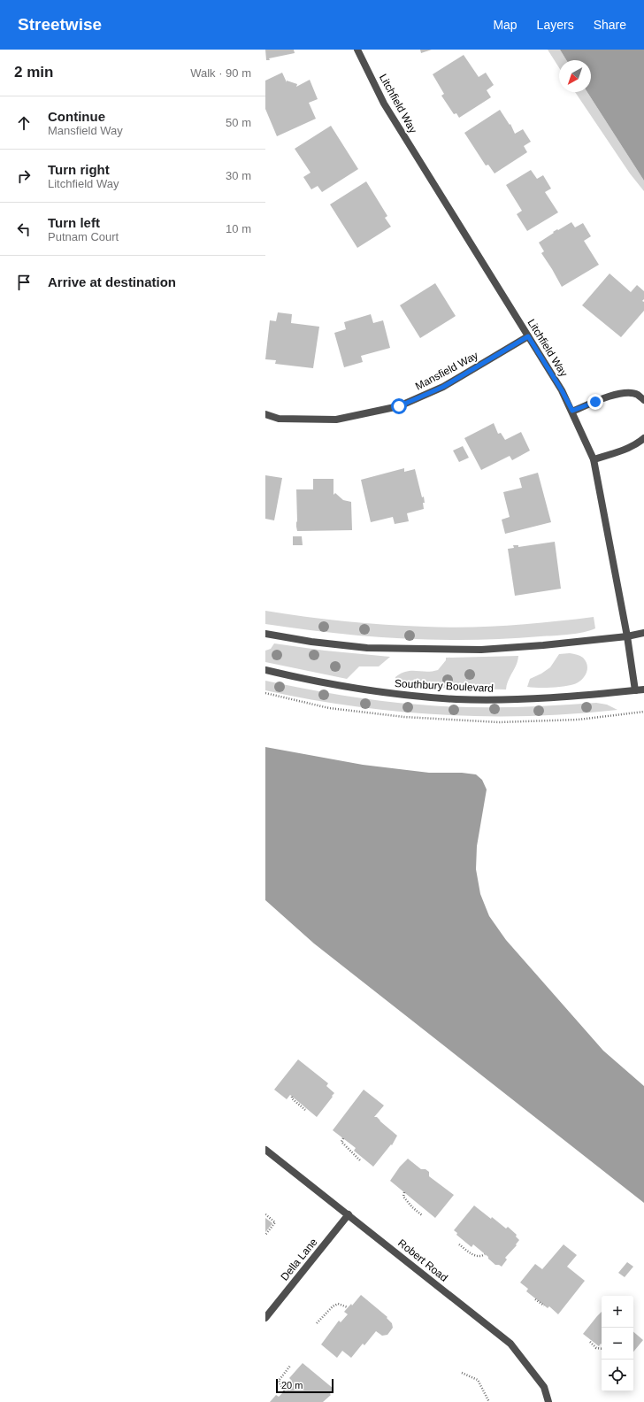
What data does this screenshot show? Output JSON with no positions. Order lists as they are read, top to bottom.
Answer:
{
  "streets": {
    "street": [
      "Litchfield Way",
      "Mansfield Way",
      "Southbury Boulevard",
      "Della Lane",
      "Robert Road"
    ]
  },
  "crossings": [
    ["Litchfield Way", "Mansfield Way"],
    ["Litchfield Way", "Southbury Boulevard"],
    ["Della Lane", "Robert Road"]
  ],
  "scale_bar": "20 m",
  "north": "bottom left",
  "page": {
    "header": "Streetwise",
    "nav": ["Map", "Layers", "Share"],
    "heading": ["2 min", "Walk · 90 m"],
    "list": [
      ["Continue", "Mansfield Way", "50 m"],
      ["Turn right", "Litchfield Way", "30 m"],
      ["Turn left", "Putnam Court", "10 m"],
      "Arrive at destination"
    ],
    "map_buttons": ["+", "−"],
    "scale": "20 m"
  }
}
